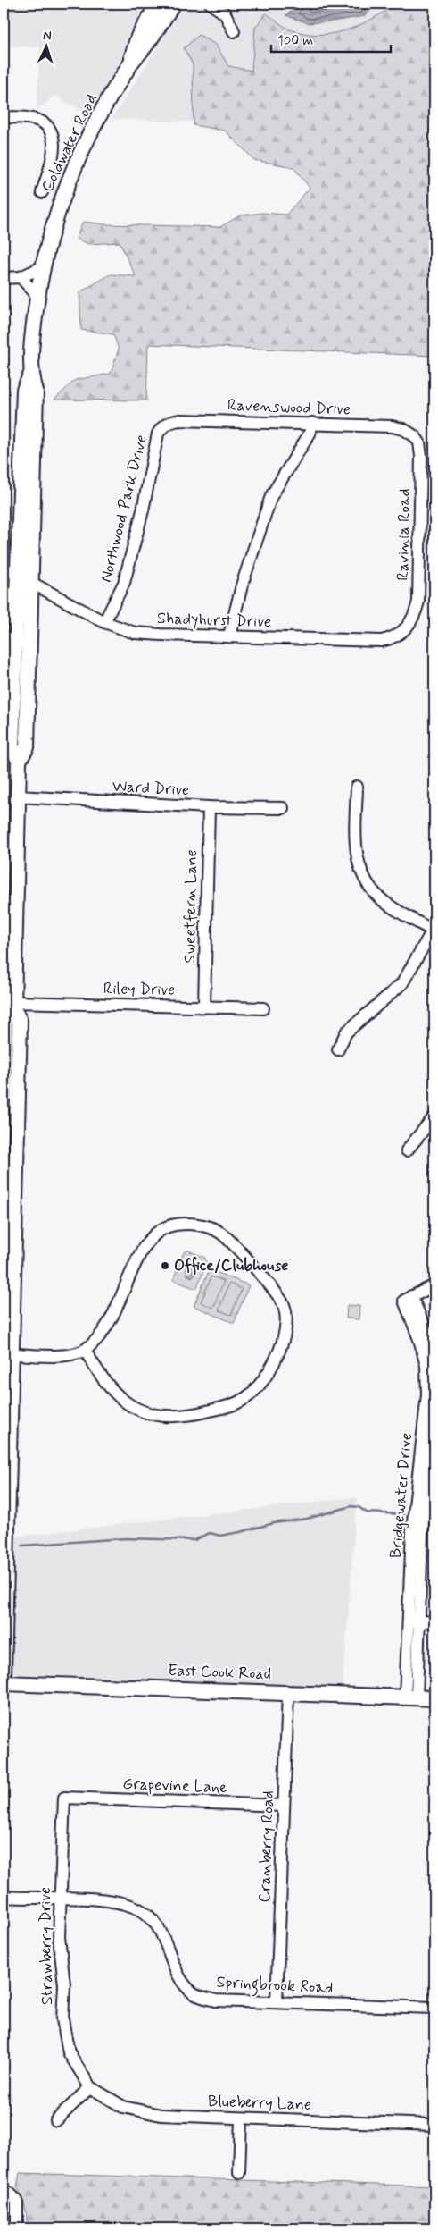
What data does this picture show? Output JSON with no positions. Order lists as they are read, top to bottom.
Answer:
{
  "streets": {
    "main road": ["Coldwater Road", "East Cook Road"],
    "street": [
      "Ravenswood Drive",
      "Northwood Park Drive",
      "Ravinia Road",
      "Shadyhurst Drive",
      "Ward Drive",
      "Sweetfern Lane",
      "Riley Drive",
      "Bridgewater Drive",
      "Grapevine Lane",
      "Cranberry Road",
      "Strawberry Drive",
      "Springbrook Road",
      "Blueberry Lane"
    ]
  },
  "crossings": [
    ["Coldwater Road", "Shadyhurst Drive"],
    ["Coldwater Road", "Ward Drive"],
    ["Coldwater Road", "Riley Drive"],
    ["Ravenswood Drive", "Northwood Park Drive"],
    ["Ravenswood Drive", "Ravinia Road"],
    ["Northwood Park Drive", "Shadyhurst Drive"],
    ["Ravinia Road", "Shadyhurst Drive"],
    ["Ward Drive", "Sweetfern Lane"],
    ["Sweetfern Lane", "Riley Drive"],
    ["Bridgewater Drive", "East Cook Road"],
    ["East Cook Road", "Cranberry Road"],
    ["Grapevine Lane", "Cranberry Road"],
    ["Grapevine Lane", "Strawberry Drive"],
    ["Cranberry Road", "Springbrook Road"],
    ["Strawberry Drive", "Springbrook Road"],
    ["Strawberry Drive", "Blueberry Lane"]
  ],
  "places": ["Office/Clubhouse"],
  "scale_bar": "100 m",
  "north": "top"
}
